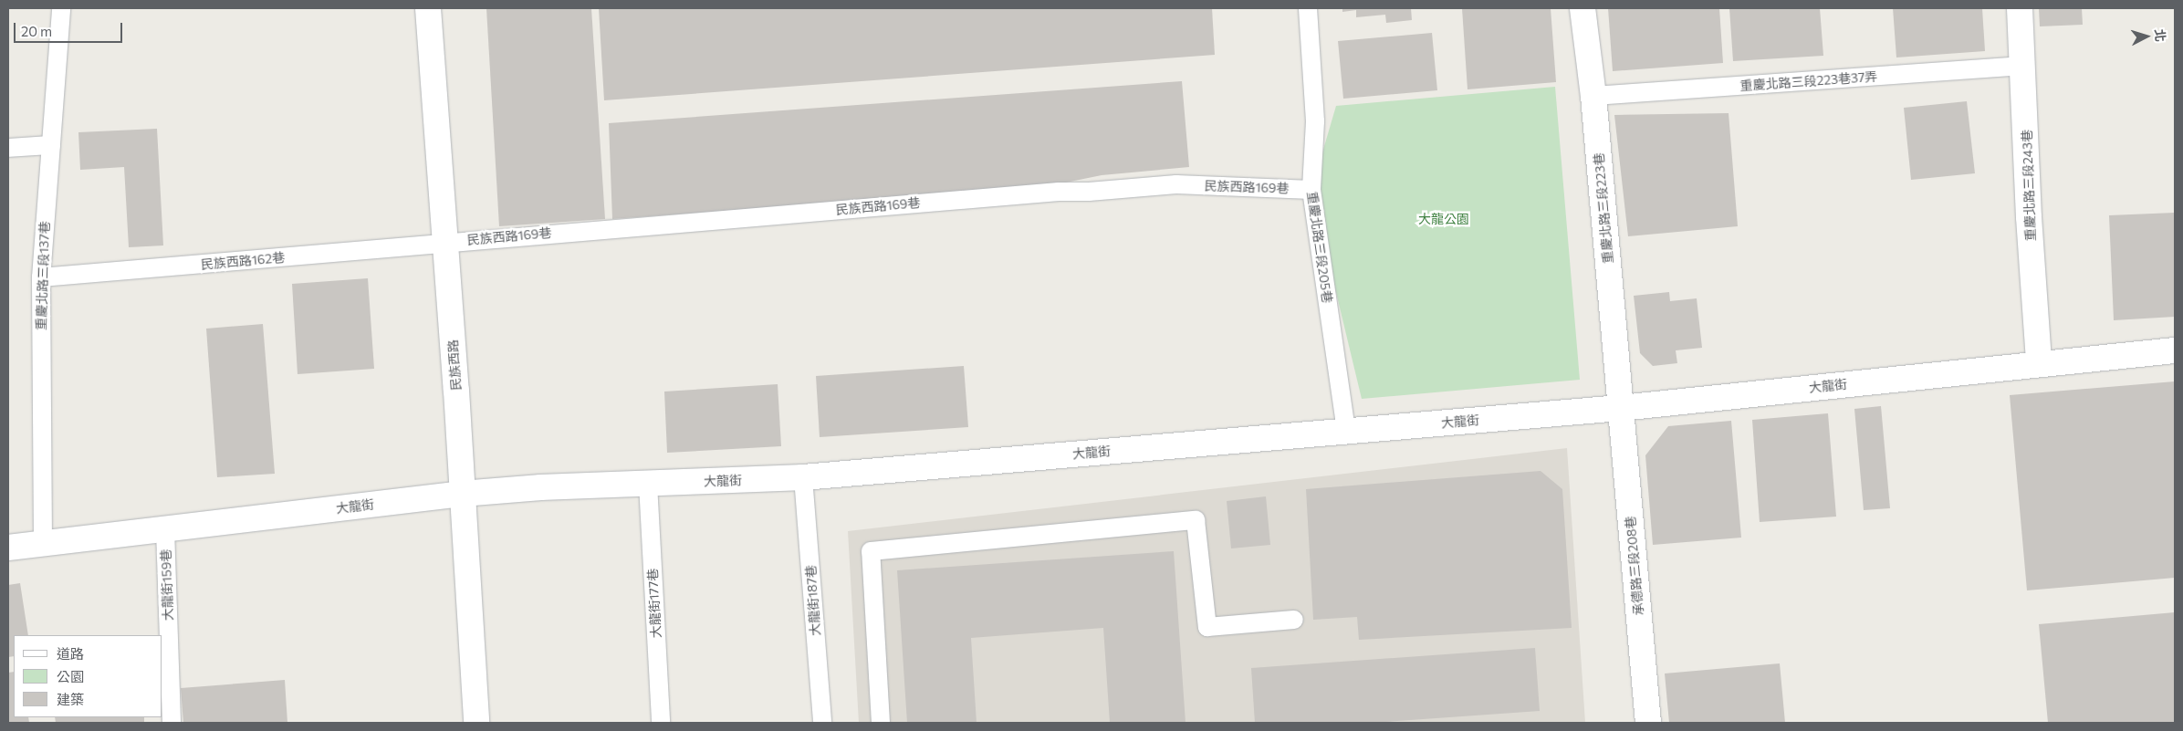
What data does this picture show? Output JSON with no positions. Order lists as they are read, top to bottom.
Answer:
{
  "streets": {
    "street": [
      "重慶北路三段243巷",
      "重慶北路三段223巷",
      "民族西路",
      "大龍街",
      "承德路三段208巷"
    ],
    "lane": [
      "重慶北路三段223巷37弄",
      "民族西路169巷",
      "重慶北路三段205巷",
      "民族西路162巷",
      "重慶北路三段137巷",
      "大龍街159巷",
      "大龍街187巷",
      "大龍街177巷"
    ]
  },
  "crossings": [
    ["重慶北路三段223巷37弄", "重慶北路三段243巷"],
    ["重慶北路三段223巷37弄", "重慶北路三段223巷"],
    ["重慶北路三段243巷", "大龍街"],
    ["民族西路169巷", "重慶北路三段205巷"],
    ["民族西路169巷", "民族西路162巷"],
    ["民族西路169巷", "民族西路"],
    ["重慶北路三段223巷", "大龍街"],
    ["重慶北路三段223巷", "承德路三段208巷"],
    ["重慶北路三段205巷", "大龍街"],
    ["民族西路162巷", "重慶北路三段137巷"],
    ["民族西路162巷", "民族西路"],
    ["重慶北路三段137巷", "大龍街"],
    ["民族西路", "大龍街"],
    ["大龍街", "承德路三段208巷"],
    ["大龍街", "大龍街159巷"],
    ["大龍街", "大龍街187巷"],
    ["大龍街", "大龍街177巷"]
  ],
  "parks": ["大龍公園"],
  "legend": ["道路", "公園", "建築"],
  "scale_bar": "20 m",
  "north": "right"
}
